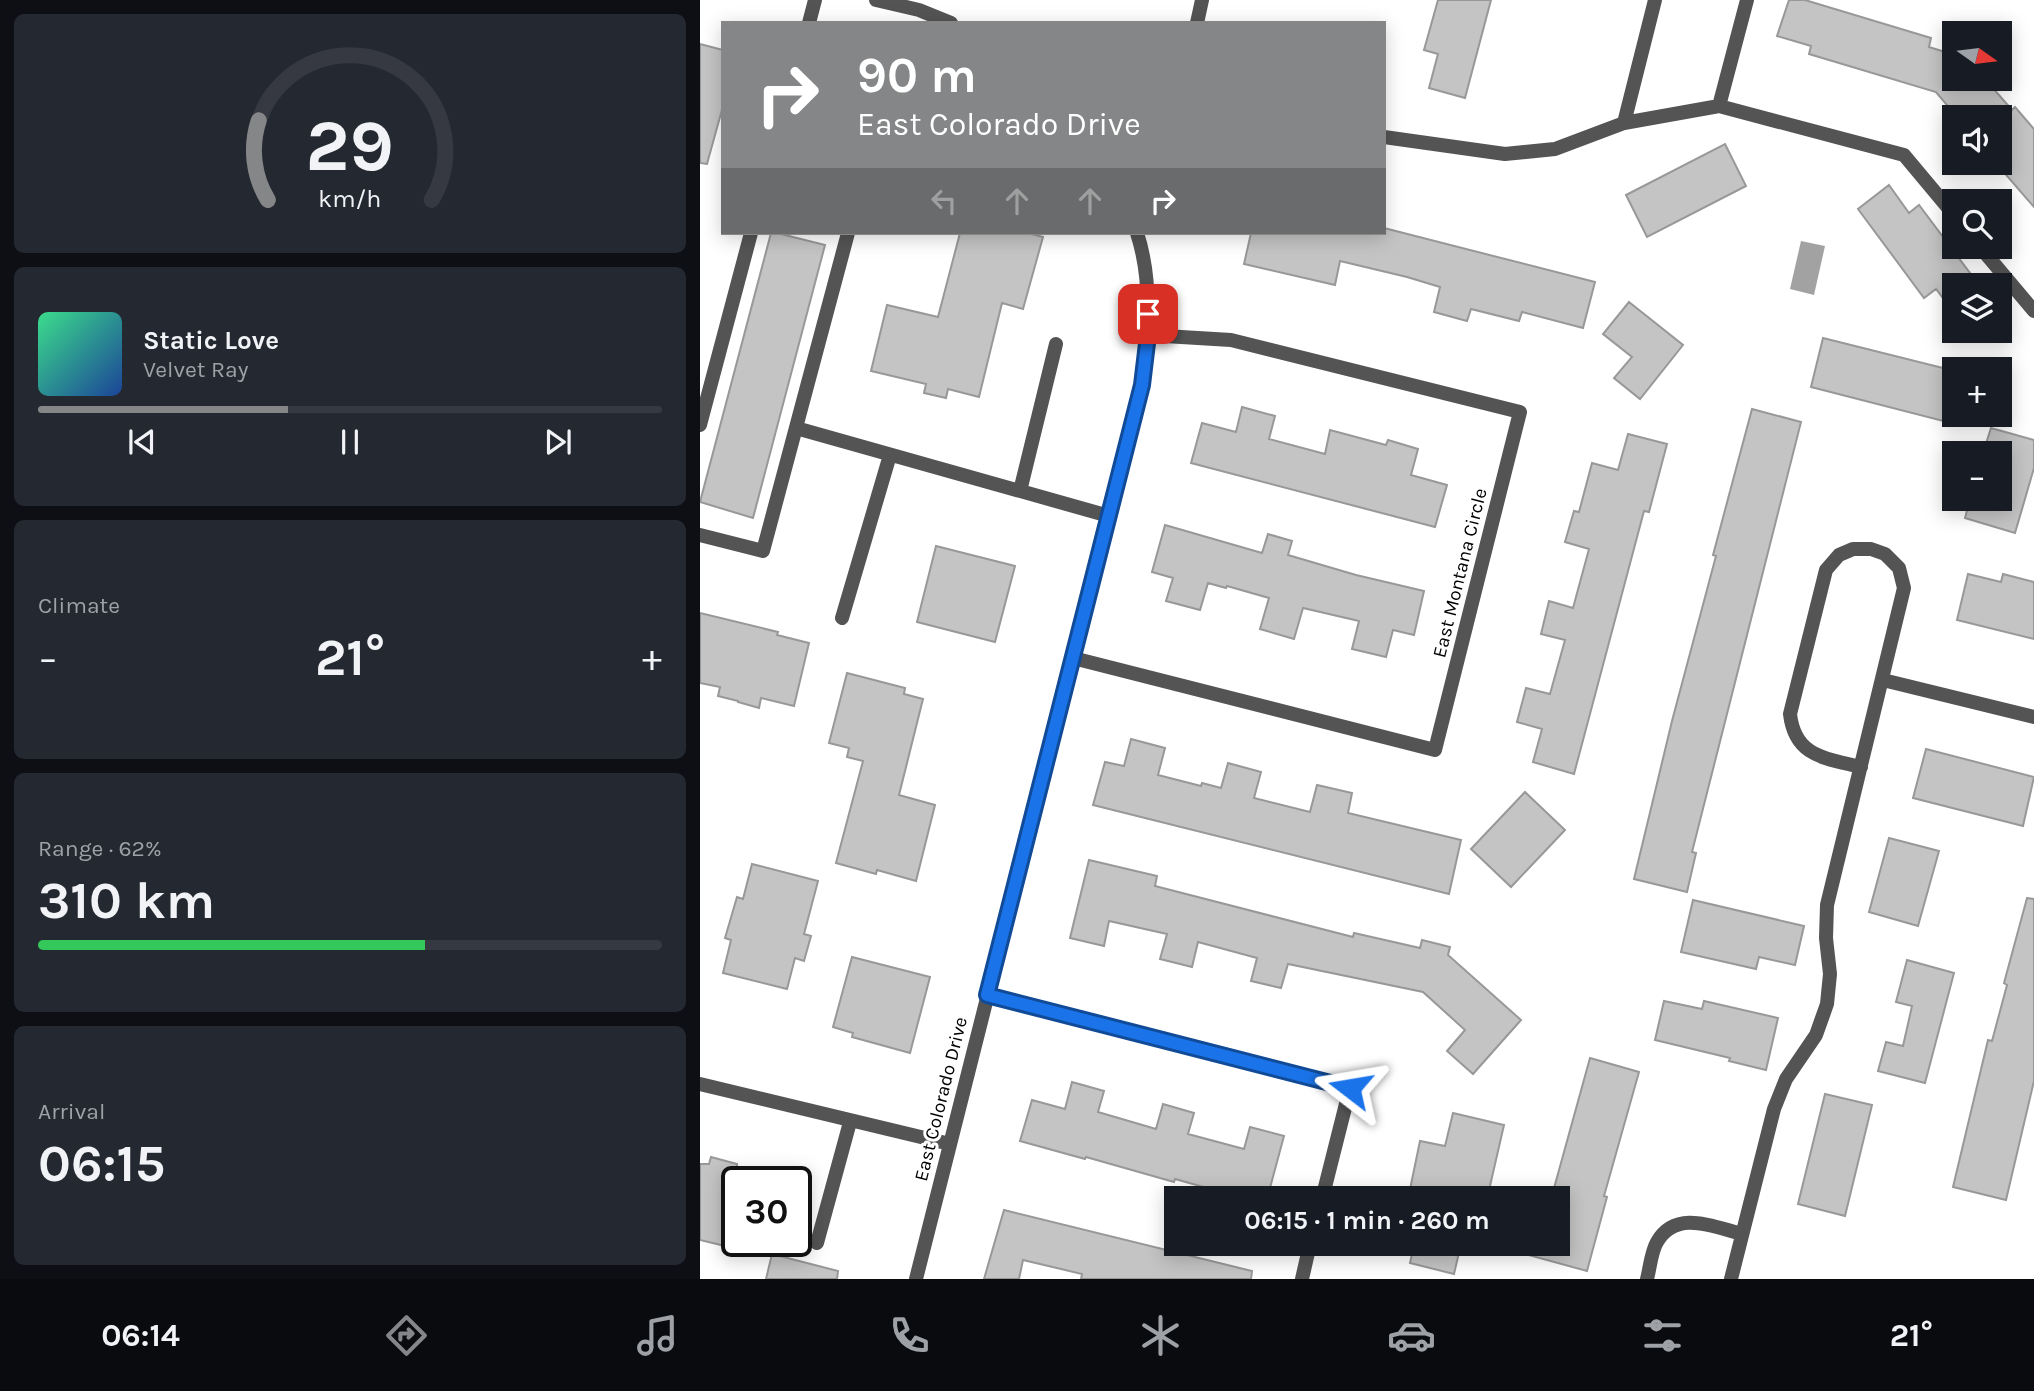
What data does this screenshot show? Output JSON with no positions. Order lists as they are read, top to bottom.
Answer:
{
  "streets": {
    "street": ["East Montana Circle", "East Colorado Drive"]
  },
  "crossings": [
    ["East Montana Circle", "East Colorado Drive"]
  ],
  "north": "right",
  "page": {
    "map_buttons": ["+", "−"],
    "turn": ["90 m", "East Colorado Drive"],
    "song": ["Static Love", "Velvet Ray"],
    "tile": [
      "Climate",
      ["Range · 62%", "310 km"],
      ["Arrival", "06:15"]
    ],
    "heat": ["−", "21°", "+"],
    "limit": "30",
    "trip": "06:15 · 1 min · 260 m",
    "tabs": ["06:14", "21°"],
    "gauge": ["29", "km/h"]
  }
}
